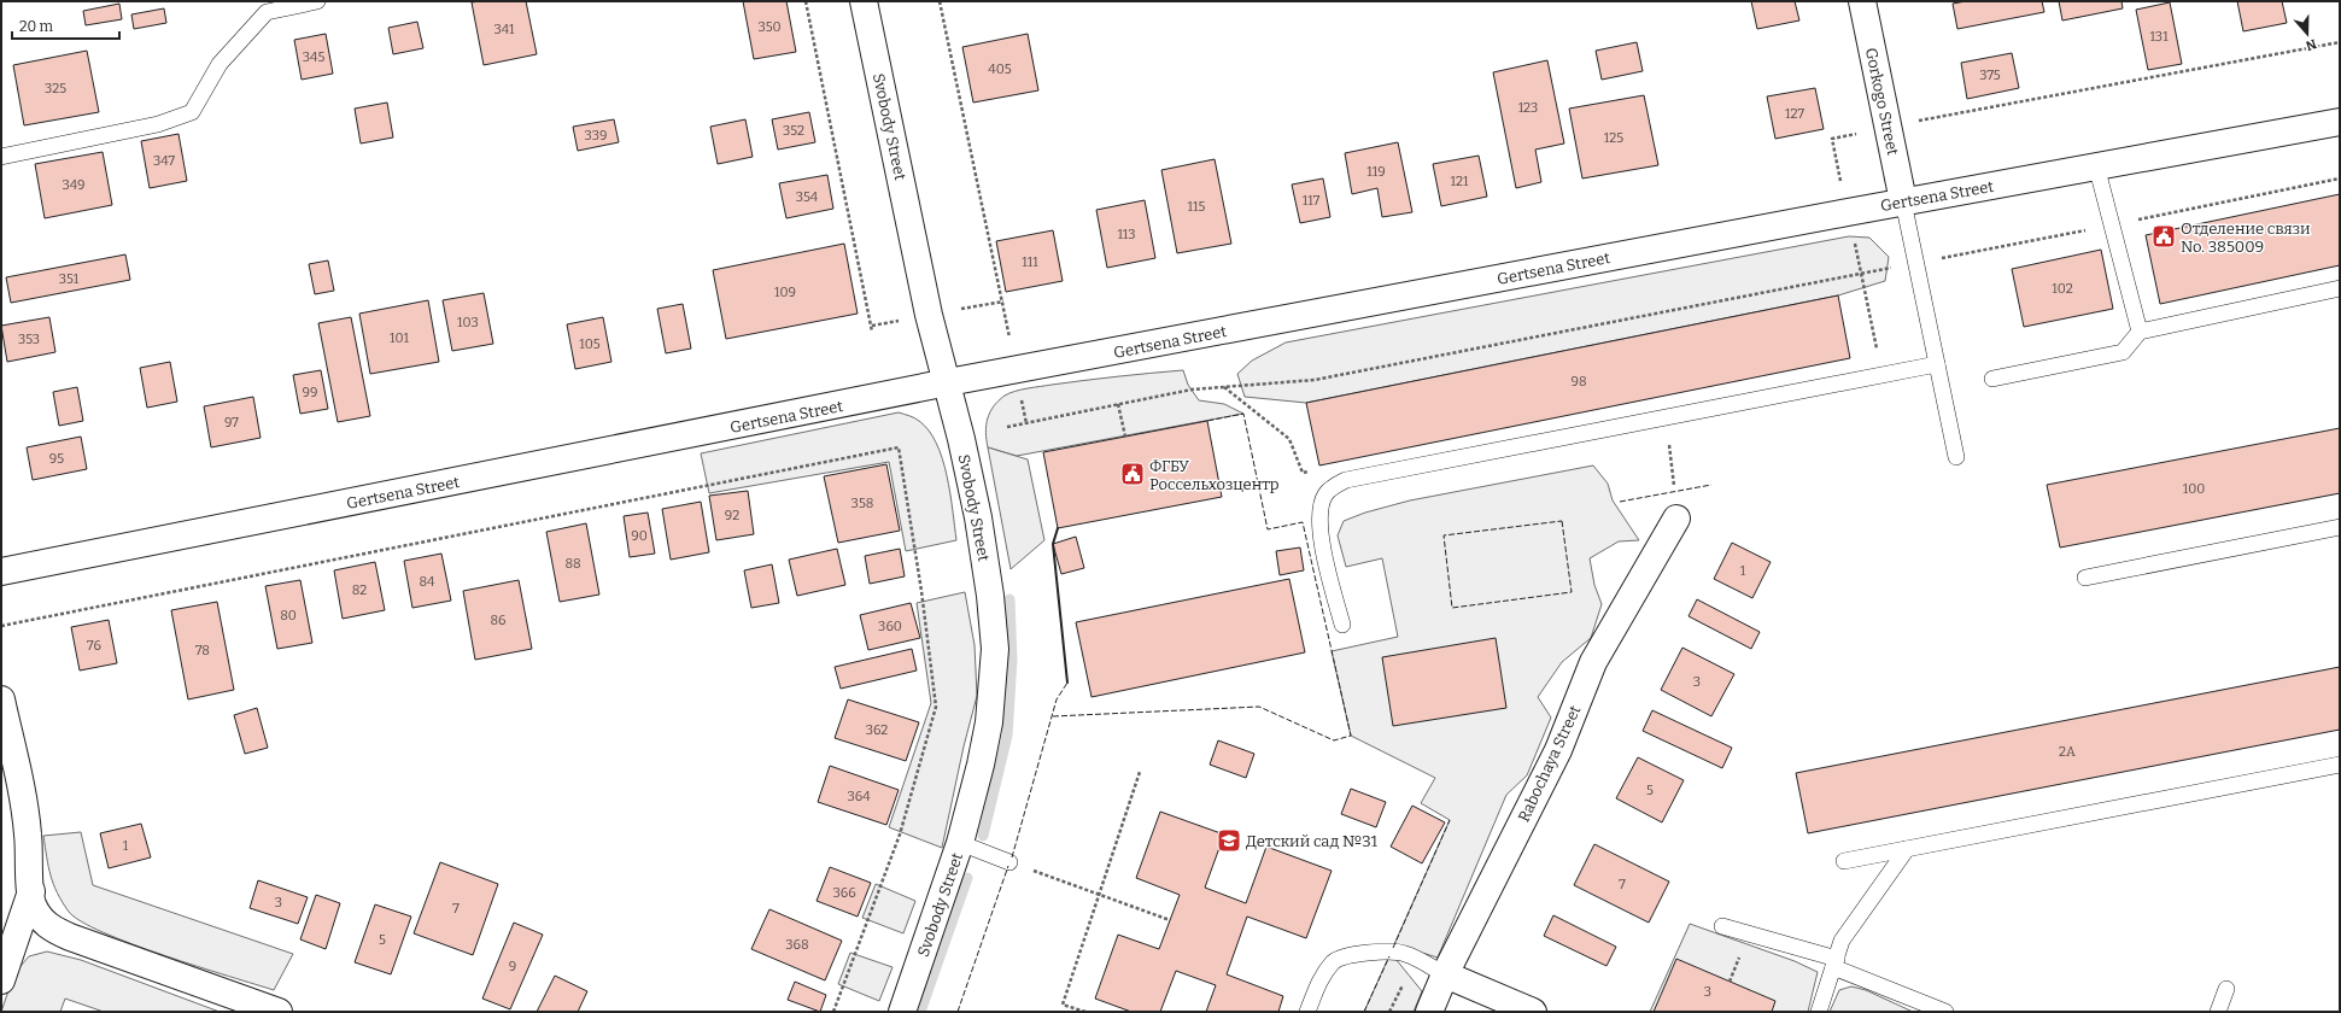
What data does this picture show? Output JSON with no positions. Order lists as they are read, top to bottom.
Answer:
{
  "streets": {
    "street": [
      "Gorkogo Street",
      "Svobody Street",
      "Gertsena Street",
      "Rabochaya Street"
    ]
  },
  "crossings": [
    ["Gorkogo Street", "Gertsena Street"],
    ["Svobody Street", "Gertsena Street"]
  ],
  "places": {
    "public building": ["Отделение связи No. 385009", "ФГБУ Россельхозцентр"],
    "school or university": ["Детский сад №31"]
  },
  "house_numbers": [
    "350",
    "341",
    "131",
    "345",
    "405",
    "375",
    "325",
    "123",
    "127",
    "352",
    "339",
    "125",
    "347",
    "119",
    "121",
    "349",
    "354",
    "117",
    "115",
    "113",
    "111",
    "351",
    "102",
    "109",
    "103",
    "101",
    "353",
    "105",
    "98",
    "99",
    "97",
    "95",
    "100",
    "358",
    "92",
    "90",
    "88",
    "1",
    "84",
    "82",
    "80",
    "86",
    "360",
    "76",
    "78",
    "3",
    "362",
    "2А",
    "5",
    "364",
    "1",
    "7",
    "366",
    "3",
    "7",
    "5",
    "368",
    "9",
    "3"
  ],
  "scale_bar": "20 m",
  "north": "bottom"
}
